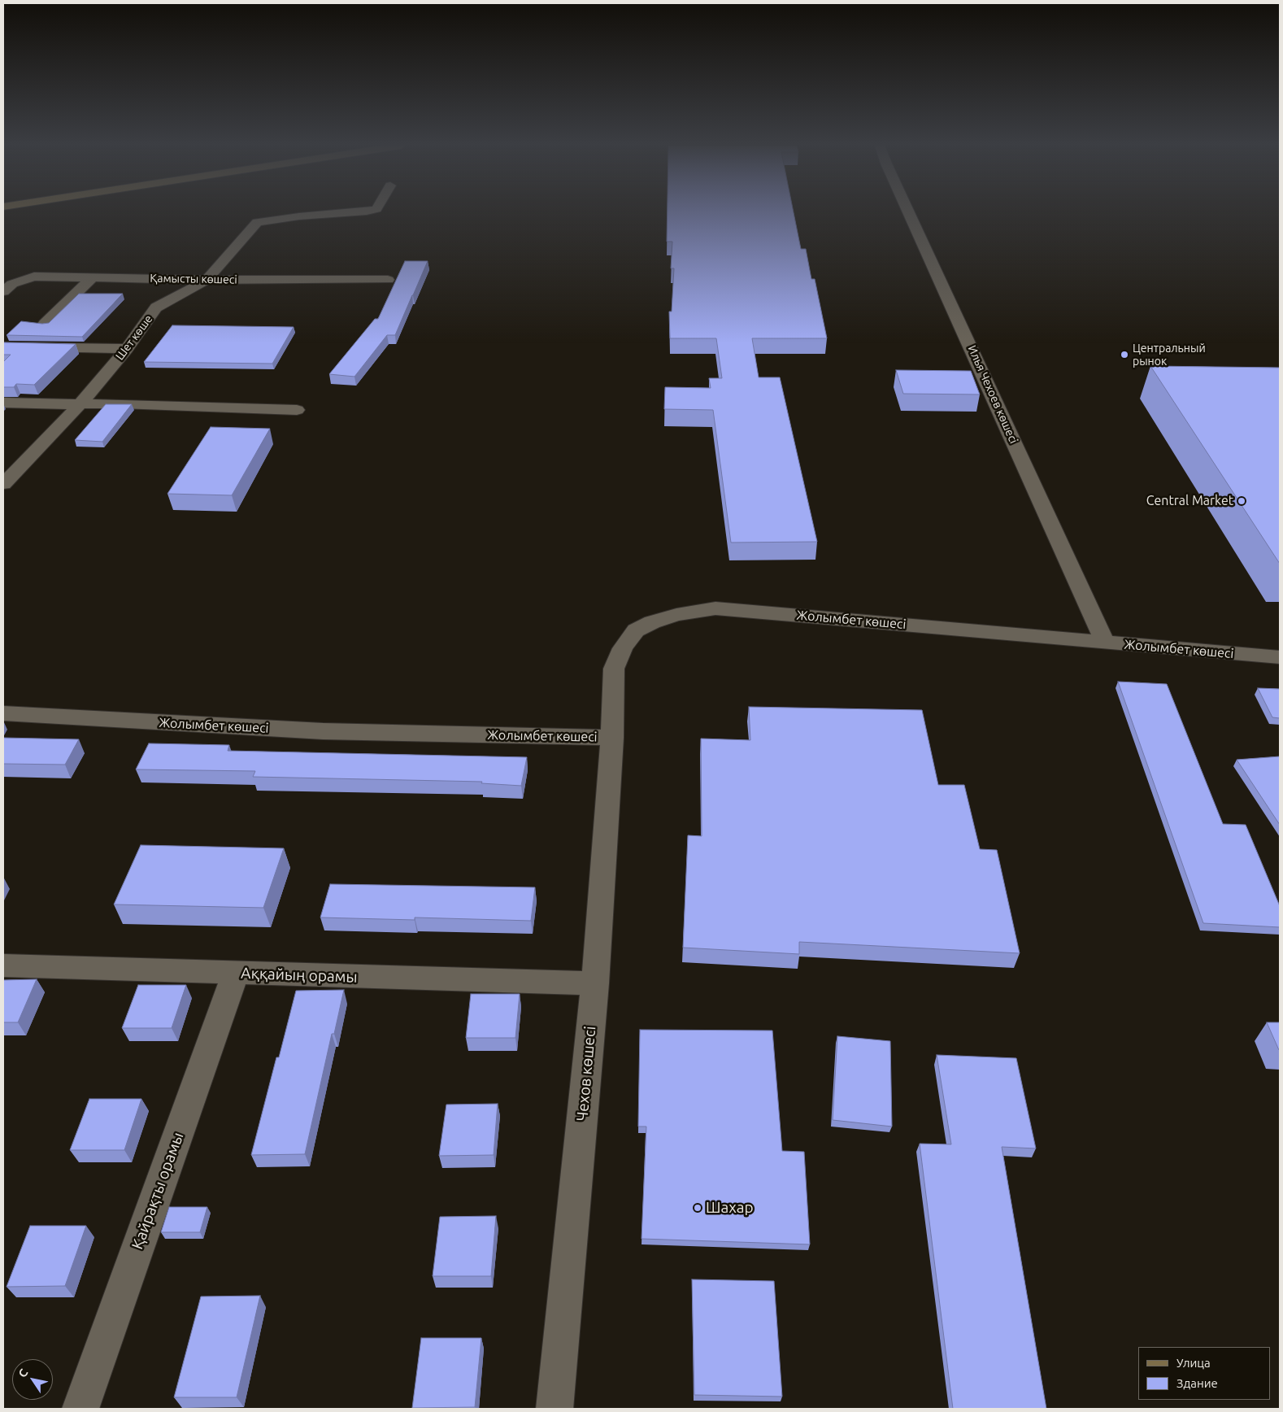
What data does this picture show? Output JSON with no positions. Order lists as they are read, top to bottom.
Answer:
{
  "streets": {
    "street": [
      "Қамысты көшесі",
      "Шет көше",
      "Илья Чехоев көшесі",
      "Жолымбет көшесі",
      "Аққайың орамы",
      "Чехов көшесі",
      "Қайрақты орамы"
    ]
  },
  "crossings": [
    ["Қамысты көшесі", "Шет көше"],
    ["Илья Чехоев көшесі", "Жолымбет көшесі"],
    ["Жолымбет көшесі", "Чехов көшесі"],
    ["Аққайың орамы", "Чехов көшесі"],
    ["Аққайың орамы", "Қайрақты орамы"]
  ],
  "places": ["Центральный рынок", "Central Market", "Шахар"],
  "legend": ["Улица", "Здание"],
  "north": "top left"
}
